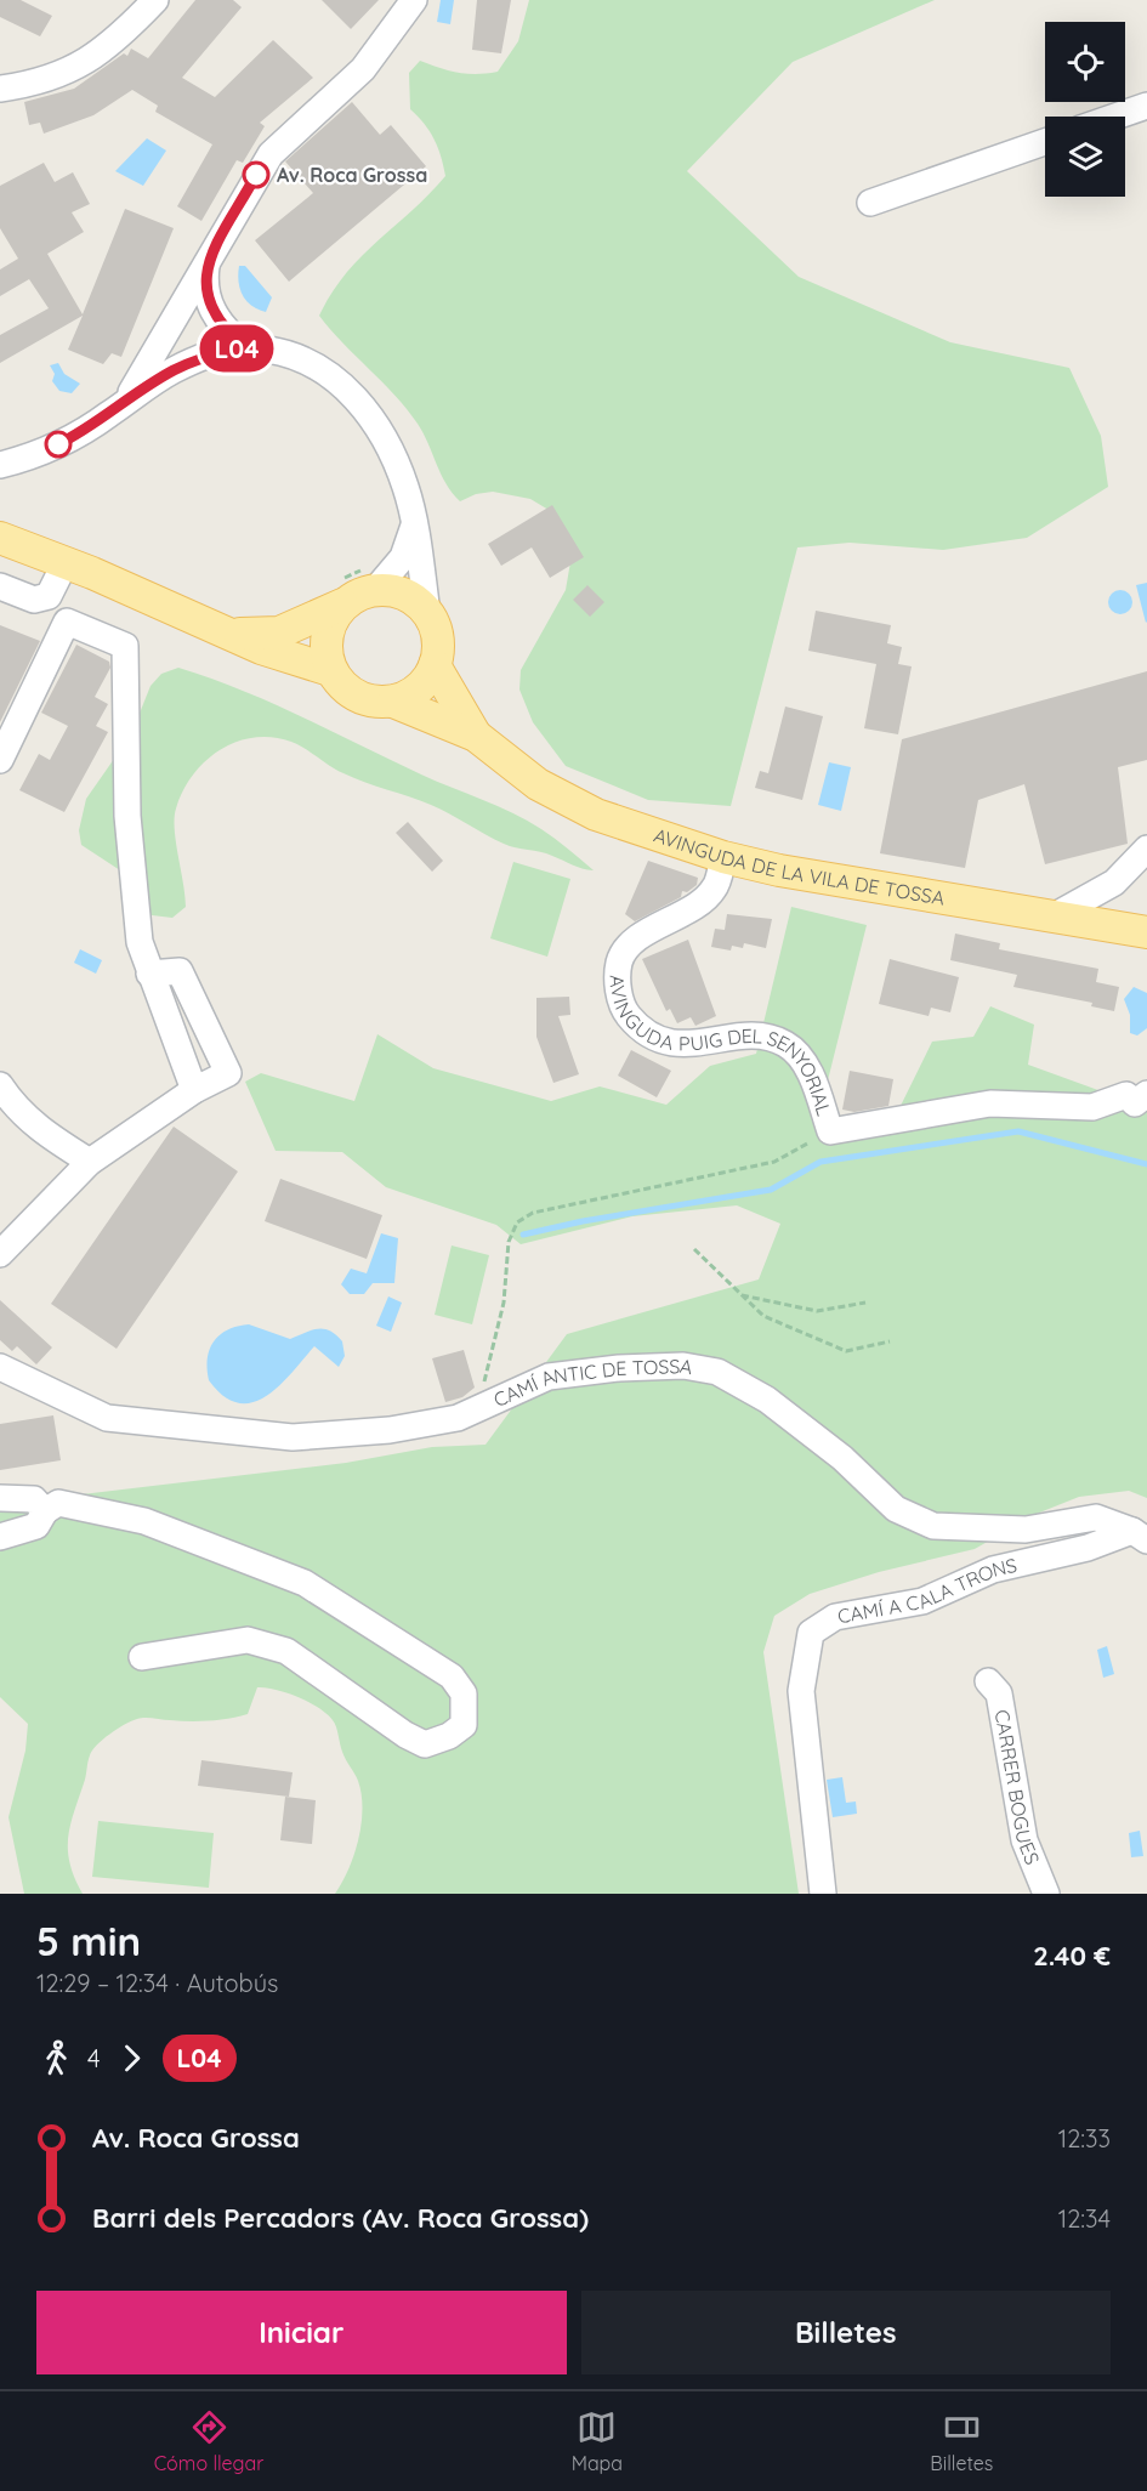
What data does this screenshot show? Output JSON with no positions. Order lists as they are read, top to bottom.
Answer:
{
  "streets": {
    "main road": ["AVINGUDA DE LA VILA DE TOSSA"],
    "street": [
      "AVINGUDA PUIG DEL SENYORIAL",
      "CAMÍ ANTIC DE TOSSA",
      "CAMÍ A CALA TRONS",
      "CARRER BOGUES"
    ]
  },
  "crossings": [
    ["AVINGUDA DE LA VILA DE TOSSA", "AVINGUDA PUIG DEL SENYORIAL"],
    ["CAMÍ ANTIC DE TOSSA", "CAMÍ A CALA TRONS"]
  ],
  "places": ["Av. Roca Grossa"],
  "lines": ["bus line L04"],
  "page": {
    "on_map": "L04",
    "heading": ["5 min", "12:29 – 12:34 · Autobús", "2.40 €"],
    "legs": ["4", "L04"],
    "list": [
      {
        "name": "Av. Roca Grossa",
        "value": "12:33"
      },
      {
        "name": "Barri dels Percadors (Av. Roca Grossa)",
        "value": "12:34"
      }
    ],
    "buttons": ["Iniciar", "Billetes"],
    "tabs": ["Cómo llegar", "Mapa", "Billetes"]
  }
}
